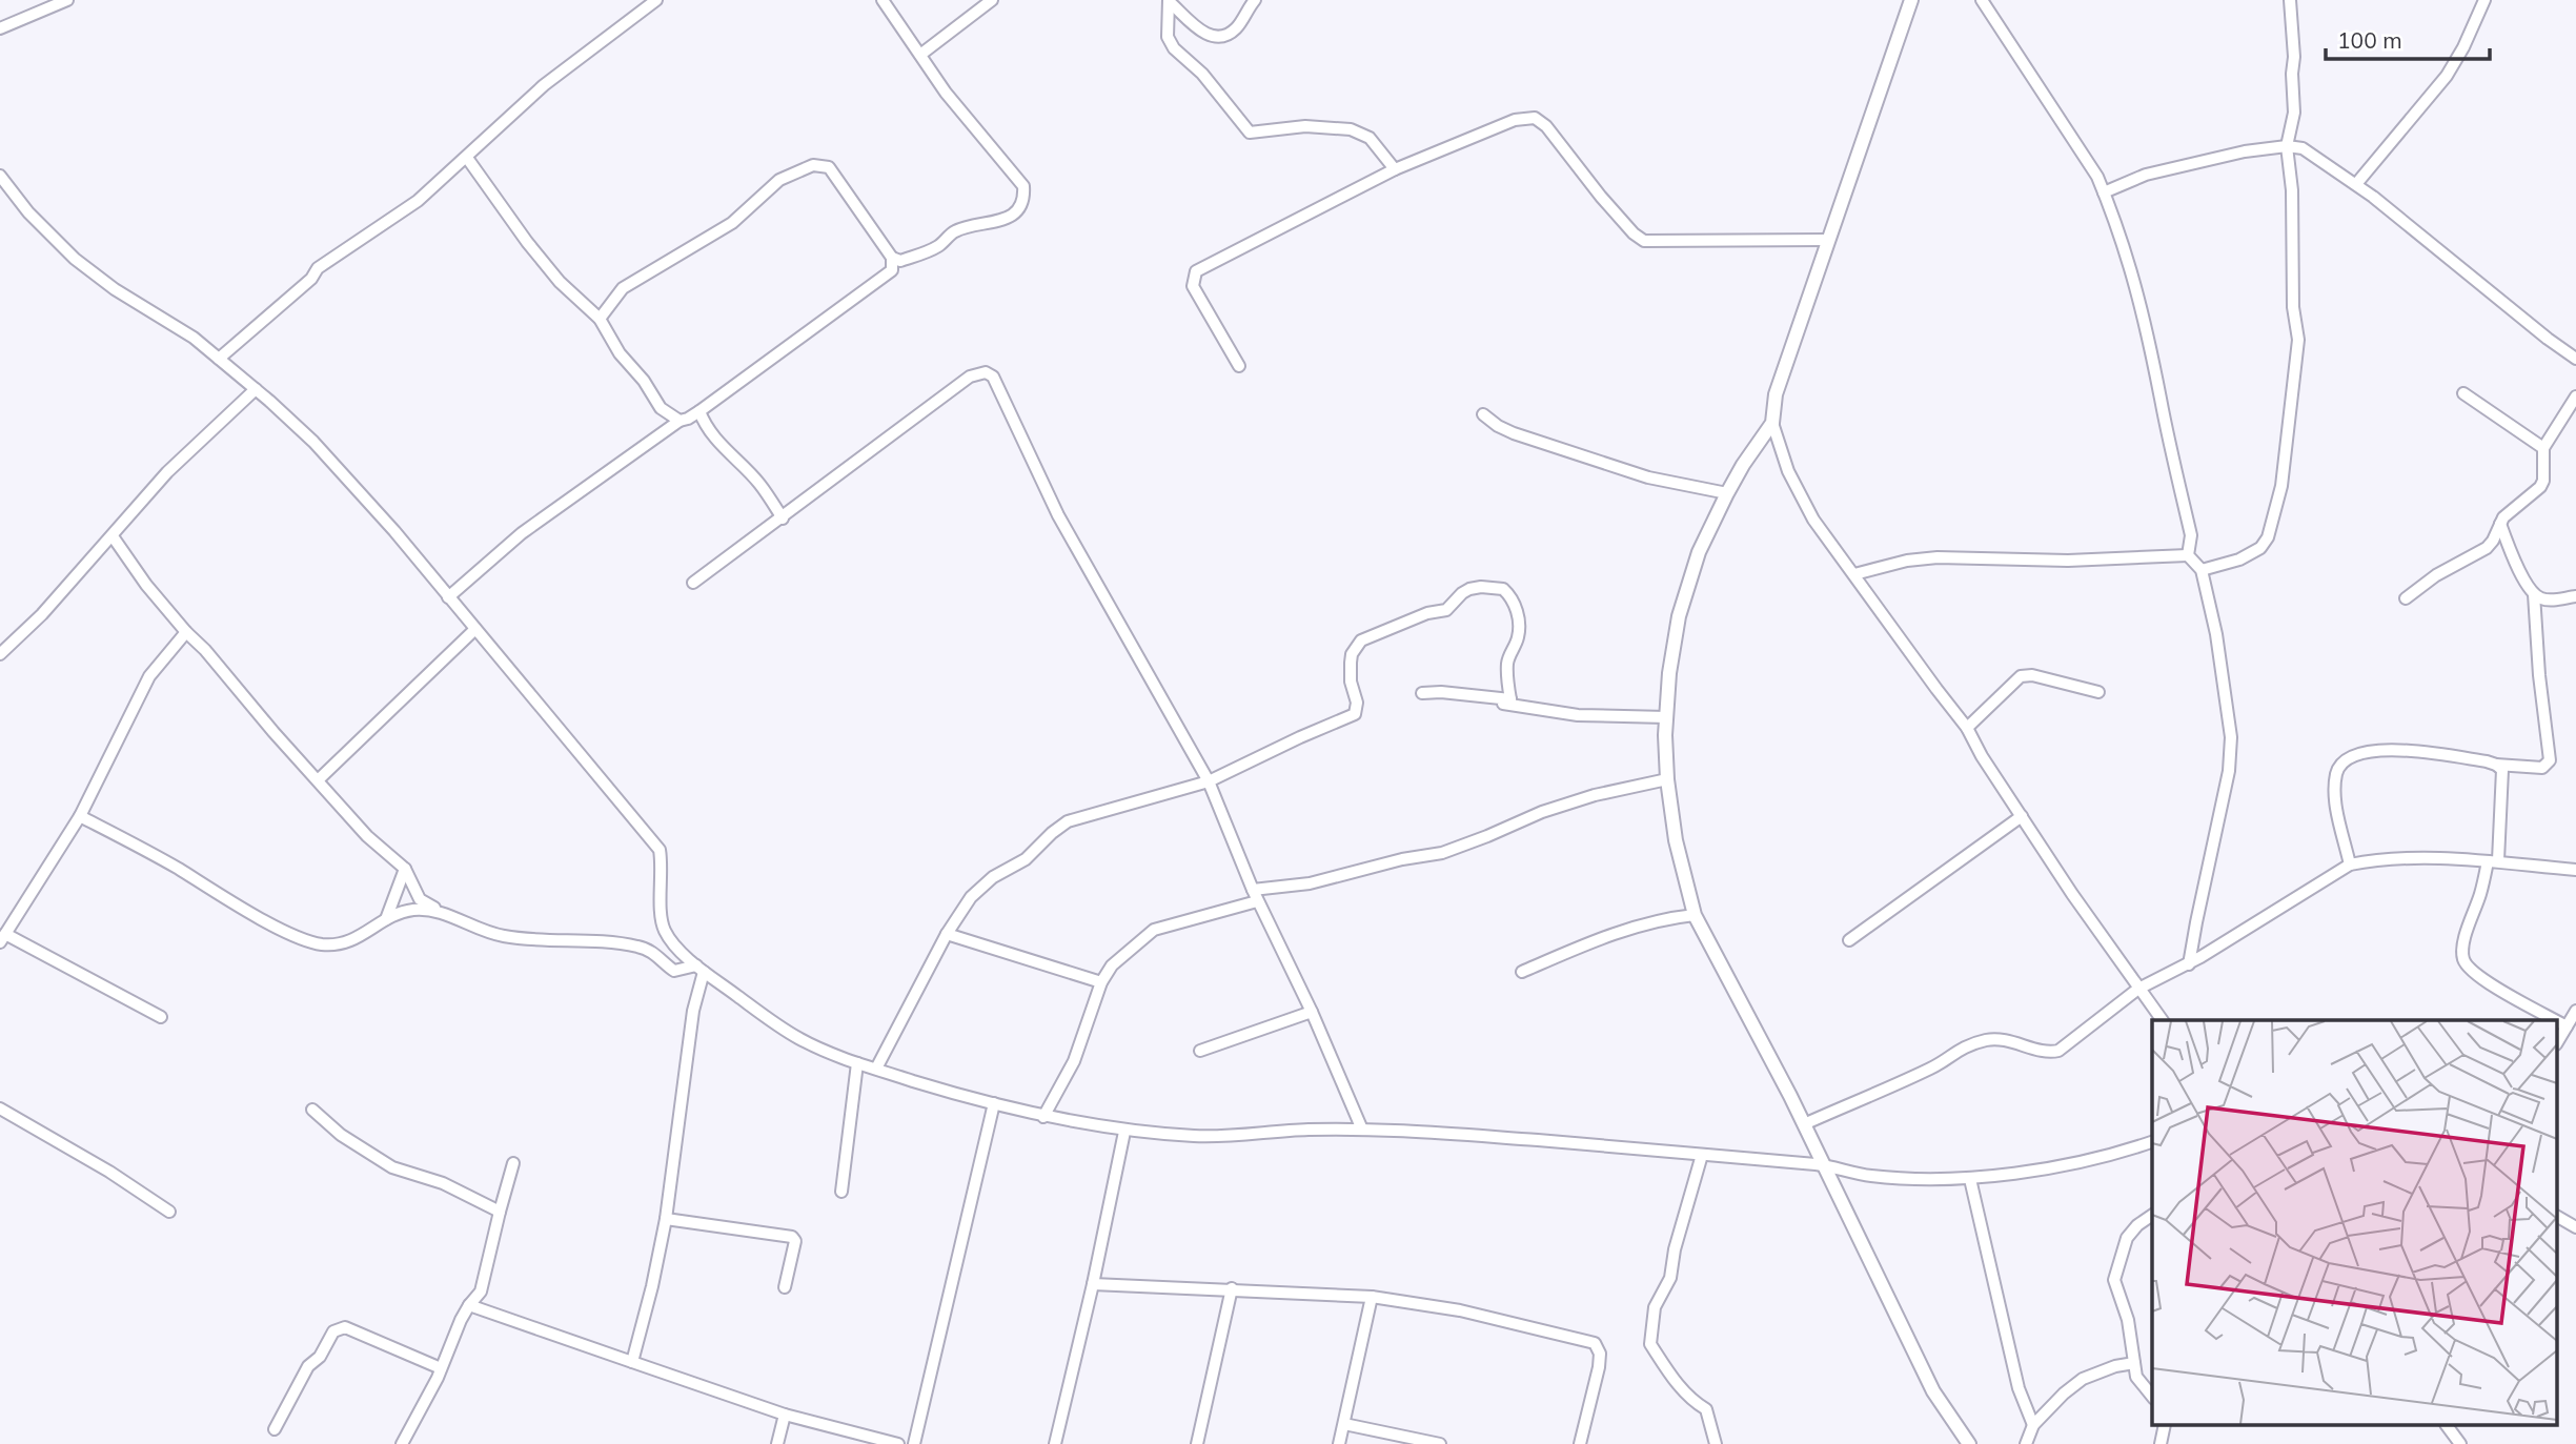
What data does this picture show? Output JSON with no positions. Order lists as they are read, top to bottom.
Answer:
{
  "scale_bar": "100 m"
}
